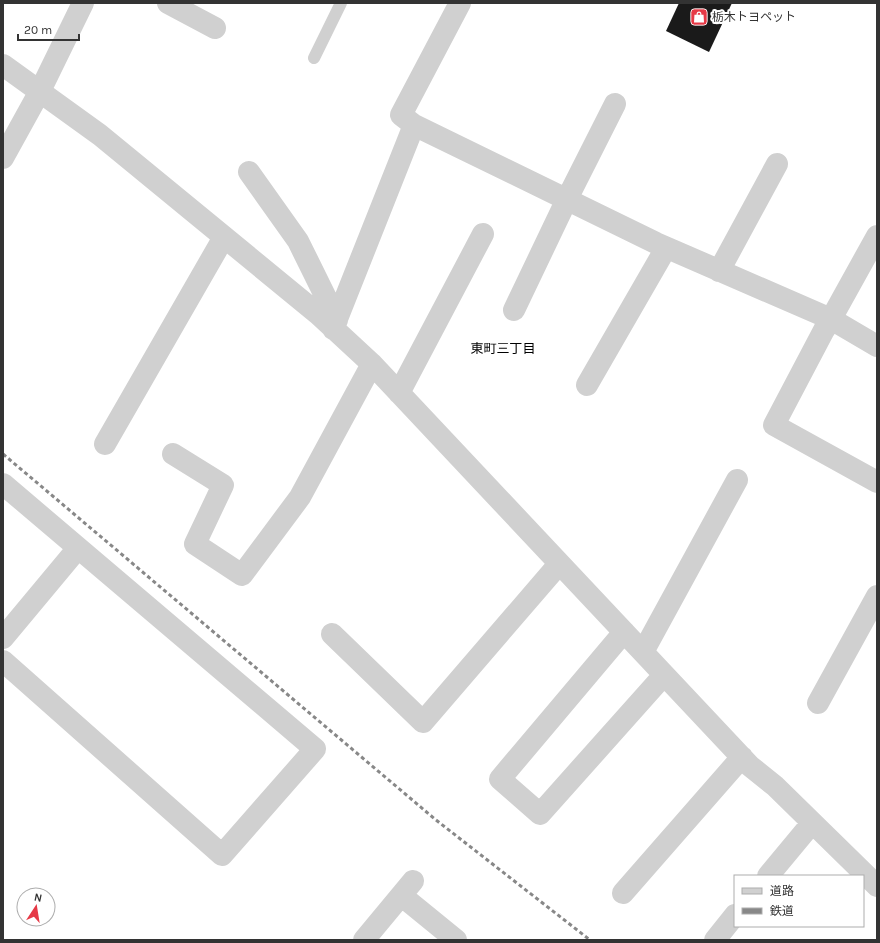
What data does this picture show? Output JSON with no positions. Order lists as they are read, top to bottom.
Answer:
{
  "districts": ["東町三丁目"],
  "places": {
    "shop": ["栃木トヨペット"]
  },
  "legend": ["道路", "鉄道"],
  "scale_bar": "20 m",
  "north": "top"
}
